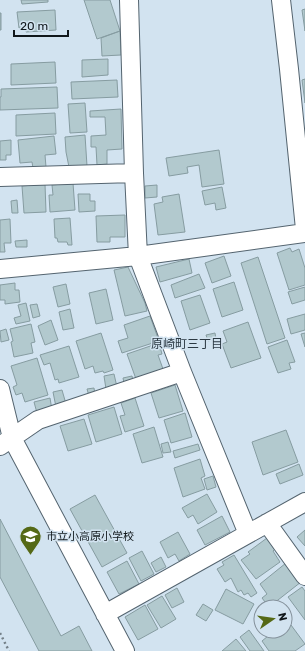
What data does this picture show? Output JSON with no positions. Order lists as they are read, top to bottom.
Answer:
{
  "districts": ["原崎町三丁目"],
  "places": {
    "school or university": ["市立小高原小学校"]
  },
  "scale_bar": "20 m",
  "north": "right"
}
